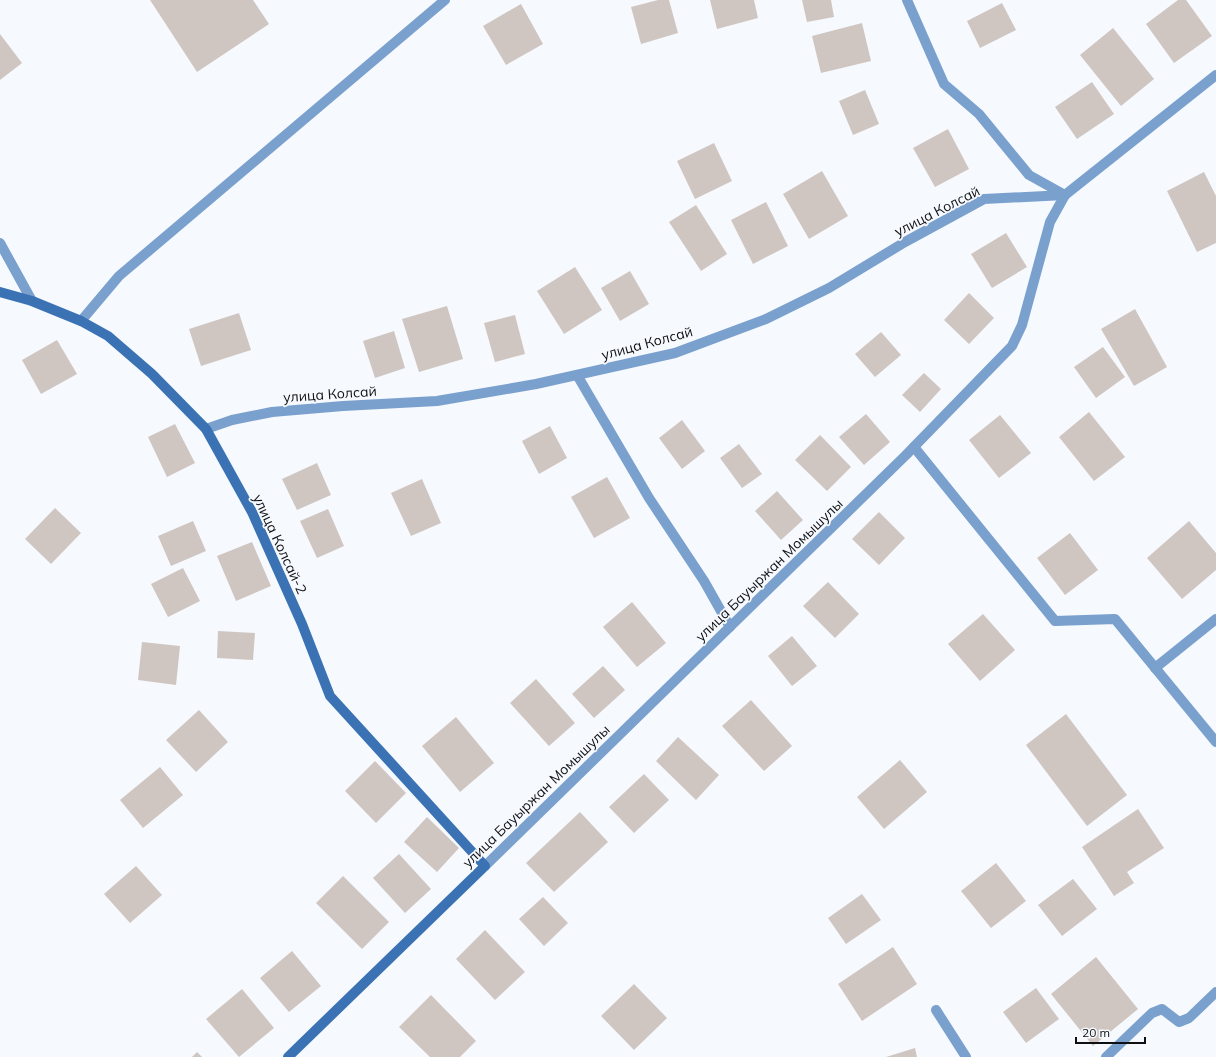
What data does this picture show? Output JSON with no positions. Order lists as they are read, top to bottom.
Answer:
{
  "streets": {
    "street": ["улица Колсай", "улица Колсай-2", "улица Бауыржан Момышулы"]
  },
  "crossings": [
    ["улица Колсай", "улица Колсай-2"],
    ["улица Колсай", "улица Бауыржан Момышулы"],
    ["улица Колсай-2", "улица Бауыржан Момышулы"]
  ],
  "scale_bar": "20 m"
}
